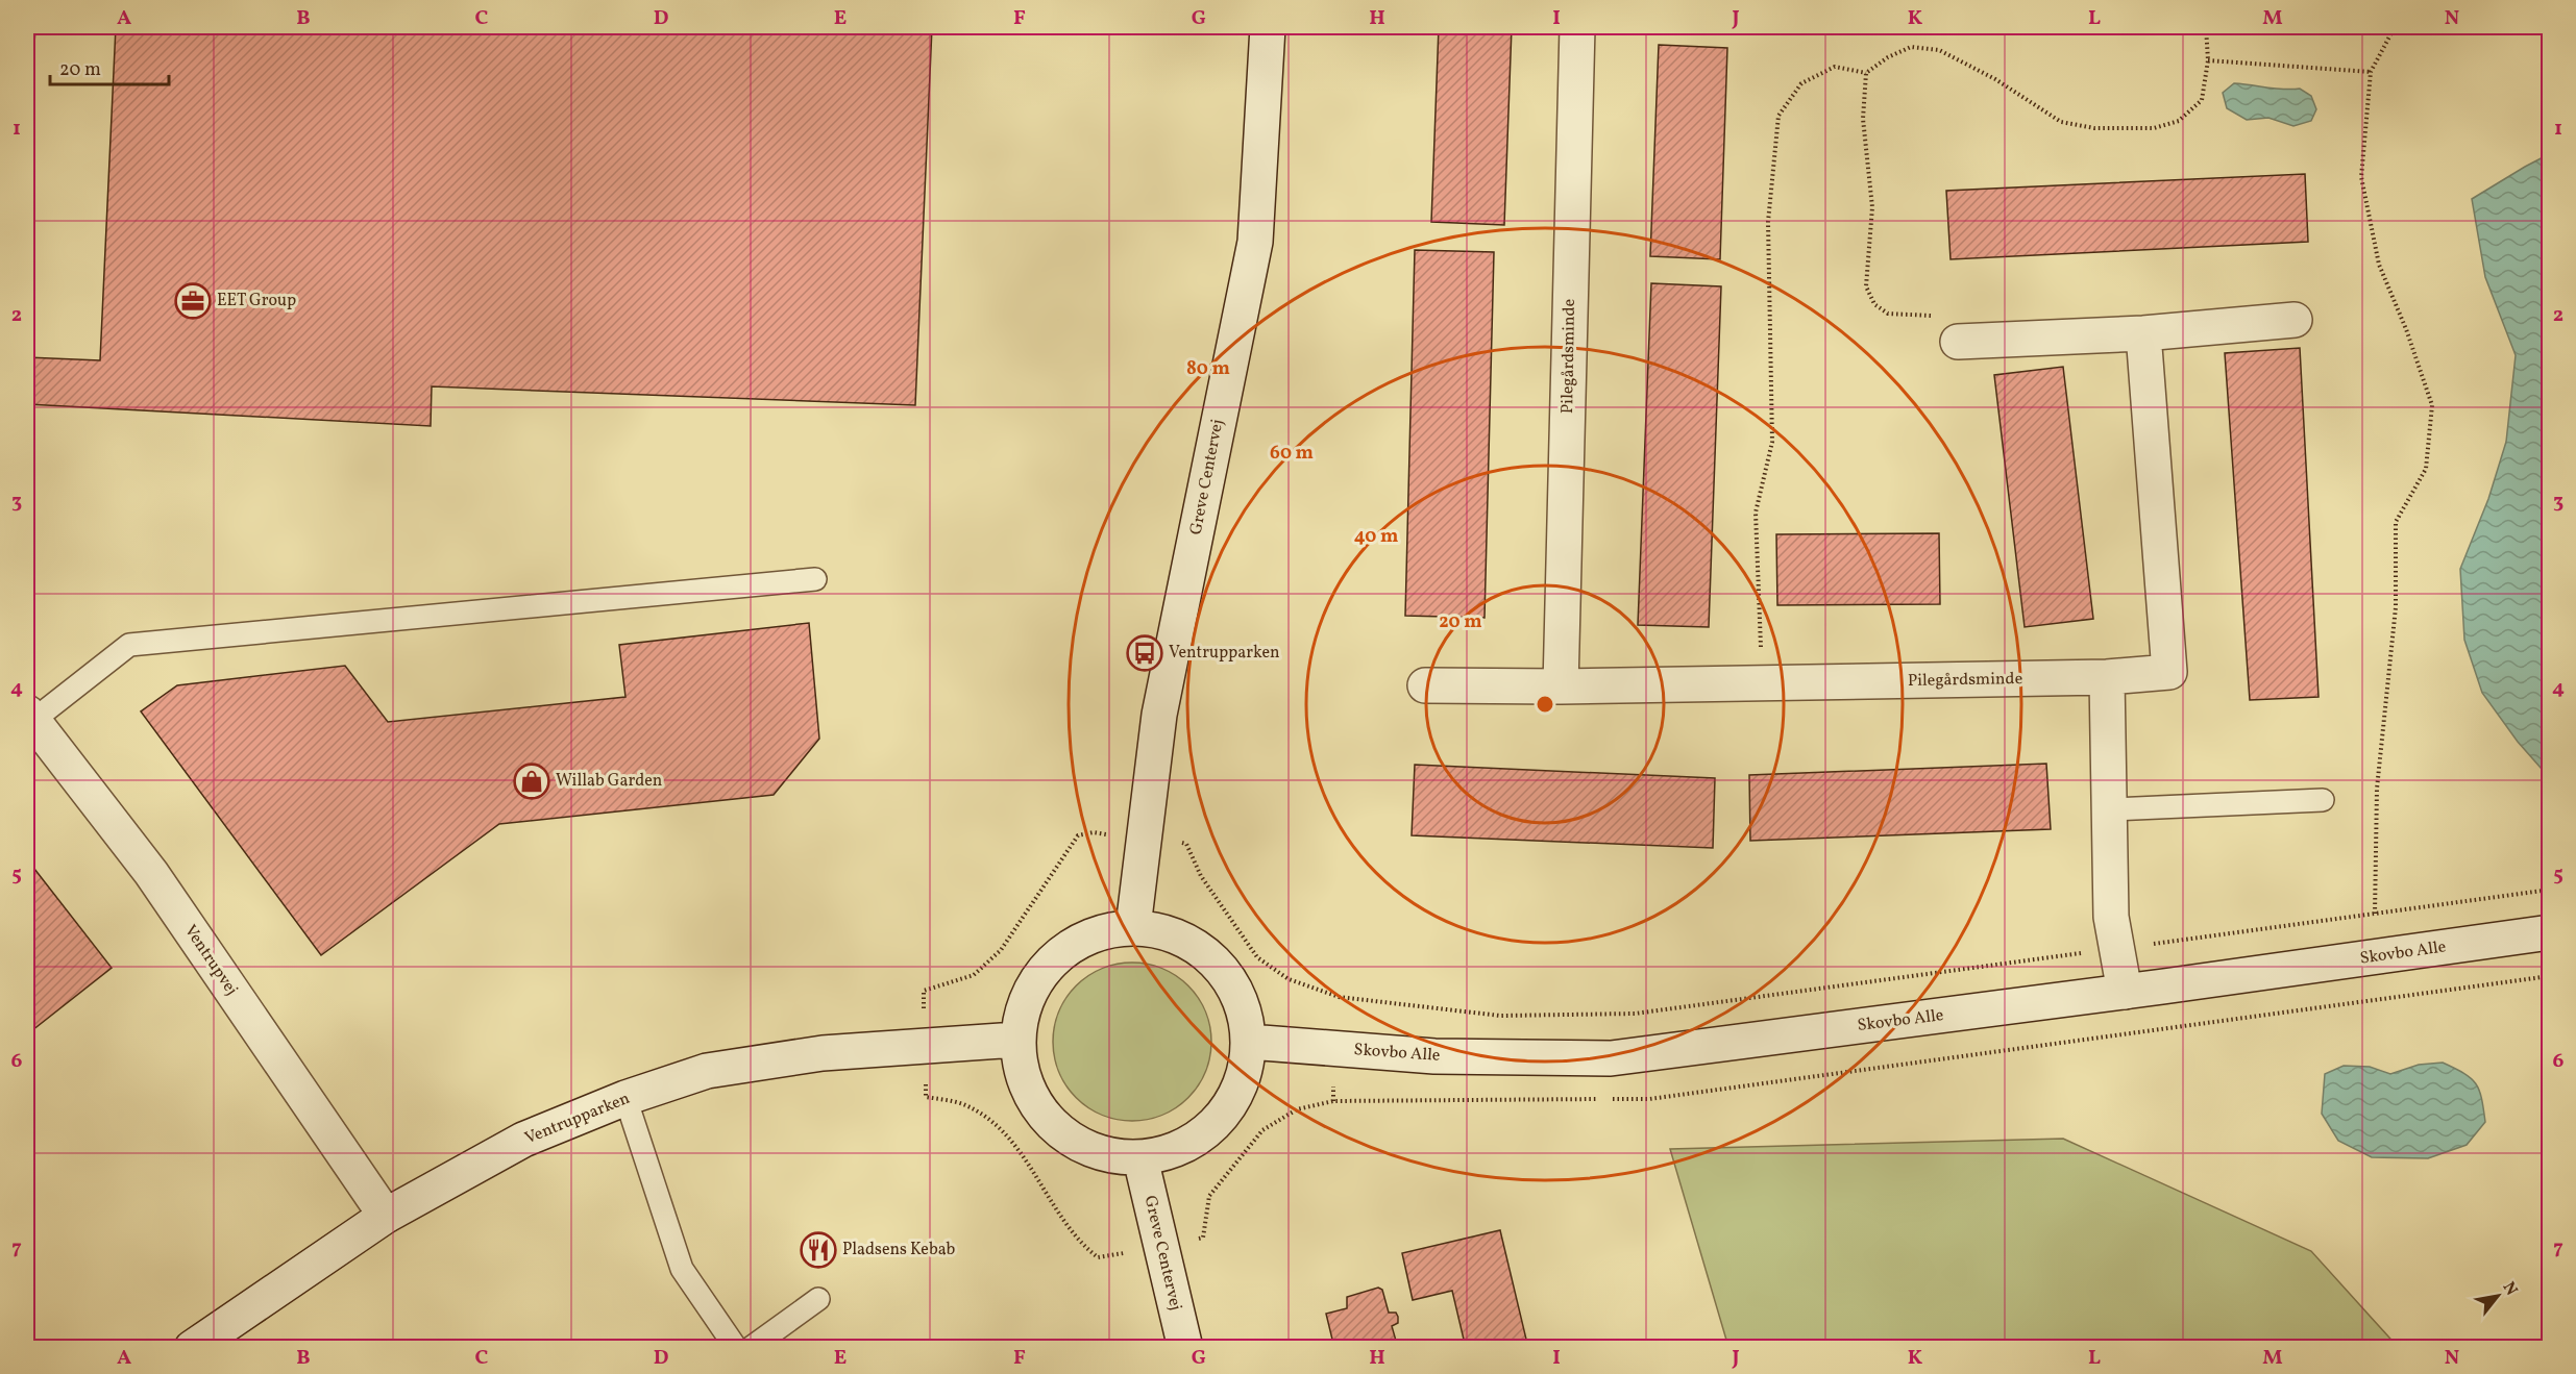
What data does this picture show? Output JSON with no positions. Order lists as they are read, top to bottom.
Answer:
{
  "streets": {
    "street": [
      "Pilegårdsminde",
      "Greve Centervej",
      "Skovbo Alle",
      "Ventrupvej",
      "Ventrupparken"
    ]
  },
  "crossings": [
    ["Ventrupvej", "Ventrupparken"]
  ],
  "places": {
    "office": ["EET Group"],
    "bus stop": ["Ventrupparken"],
    "shop": ["Willab Garden"],
    "restaurant": ["Pladsens Kebab"]
  },
  "scale_bar": "20 m",
  "north": "top right",
  "grid": {
    "columns": [
      "A",
      "B",
      "C",
      "D",
      "E",
      "F",
      "G",
      "H",
      "I",
      "J",
      "K",
      "L",
      "M",
      "N"
    ],
    "rows": [
      "1",
      "2",
      "3",
      "4",
      "5",
      "6",
      "7"
    ]
  },
  "rings": [
    "80 m",
    "60 m",
    "40 m",
    "20 m"
  ]
}
